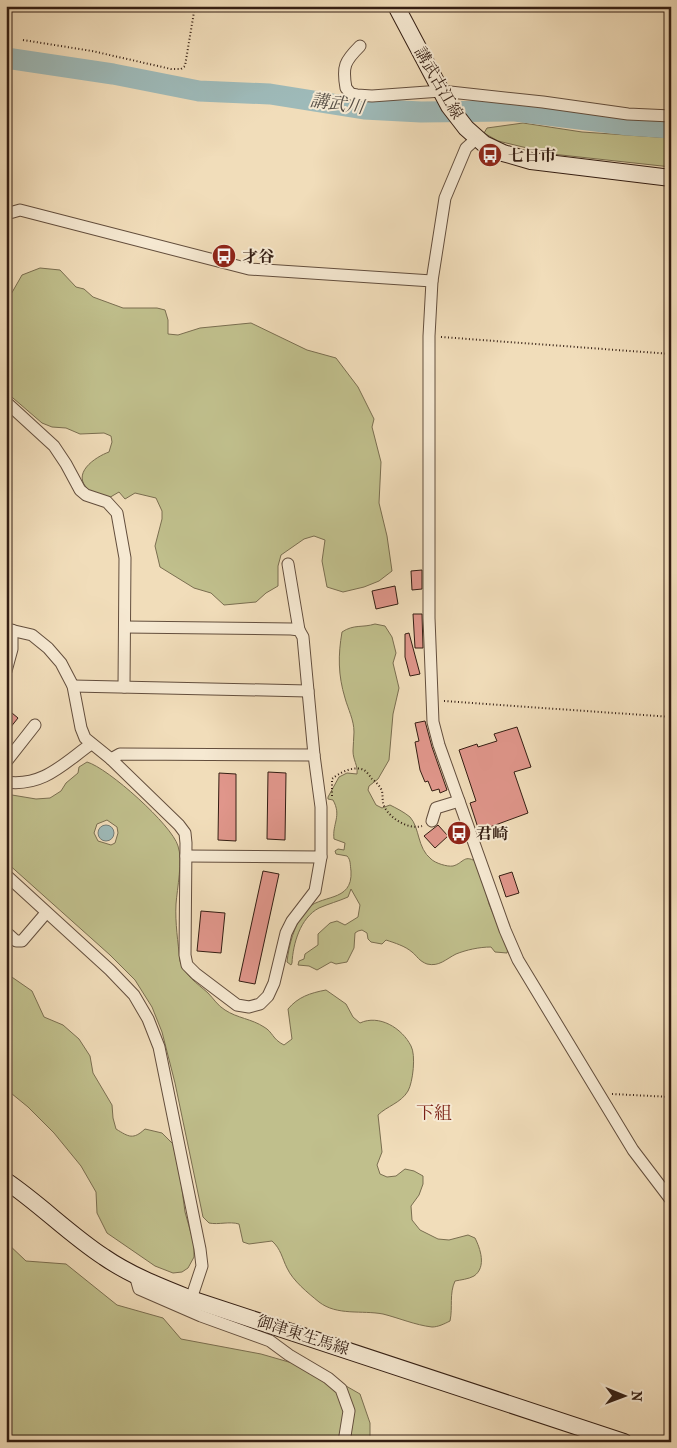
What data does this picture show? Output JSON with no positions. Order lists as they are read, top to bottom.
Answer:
{
  "streets": {
    "main road": ["講武古江線", "御津東生馬線"]
  },
  "districts": ["下組"],
  "water": ["講武川"],
  "places": {
    "bus stop": ["七日市", "才谷", "君崎"]
  },
  "north": "right"
}
